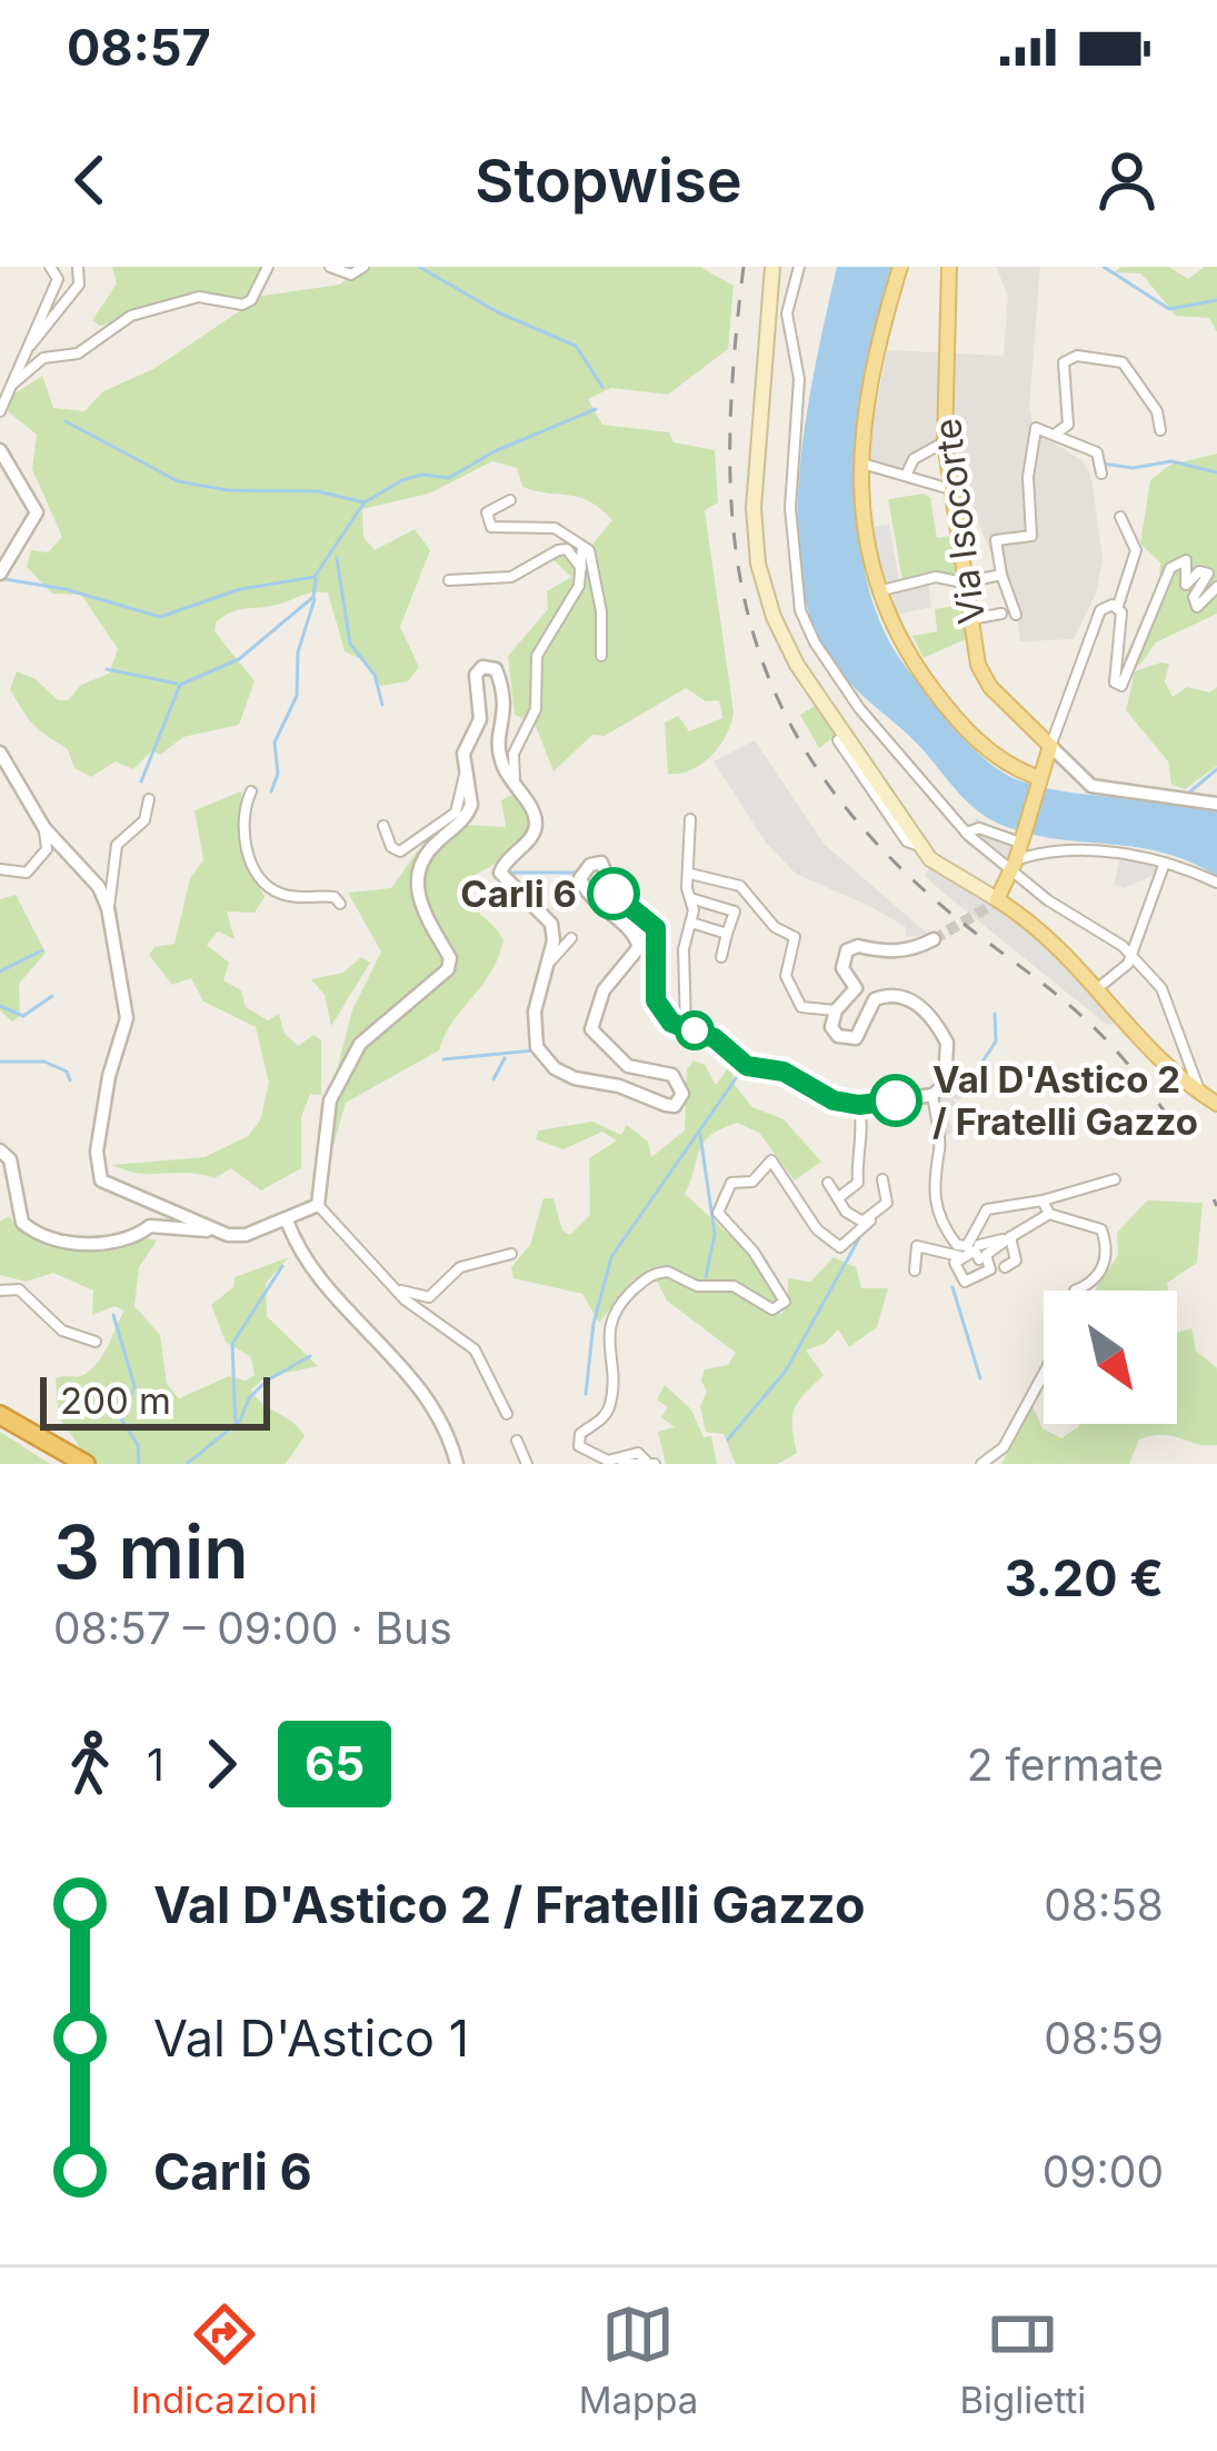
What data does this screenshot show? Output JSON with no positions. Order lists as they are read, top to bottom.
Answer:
{
  "streets": {
    "main road": ["Via Isocorte"]
  },
  "places": ["Carli 6", "Val D'Astico 2 / Fratelli Gazzo"],
  "lines": ["bus line 65"],
  "scale_bar": "200 m",
  "north": "bottom right",
  "page": {
    "status": "08:57",
    "header": "Stopwise",
    "scale": "200 m",
    "heading": ["3 min", "08:57 – 09:00 · Bus", "3.20 €"],
    "legs": ["1", "65", "2 fermate"],
    "list": [
      {
        "name": "Val D'Astico 2 / Fratelli Gazzo",
        "value": "08:58"
      },
      {
        "name": "Val D'Astico 1",
        "value": "08:59"
      },
      {
        "name": "Carli 6",
        "value": "09:00"
      }
    ],
    "tabs": ["Indicazioni", "Mappa", "Biglietti"]
  }
}
